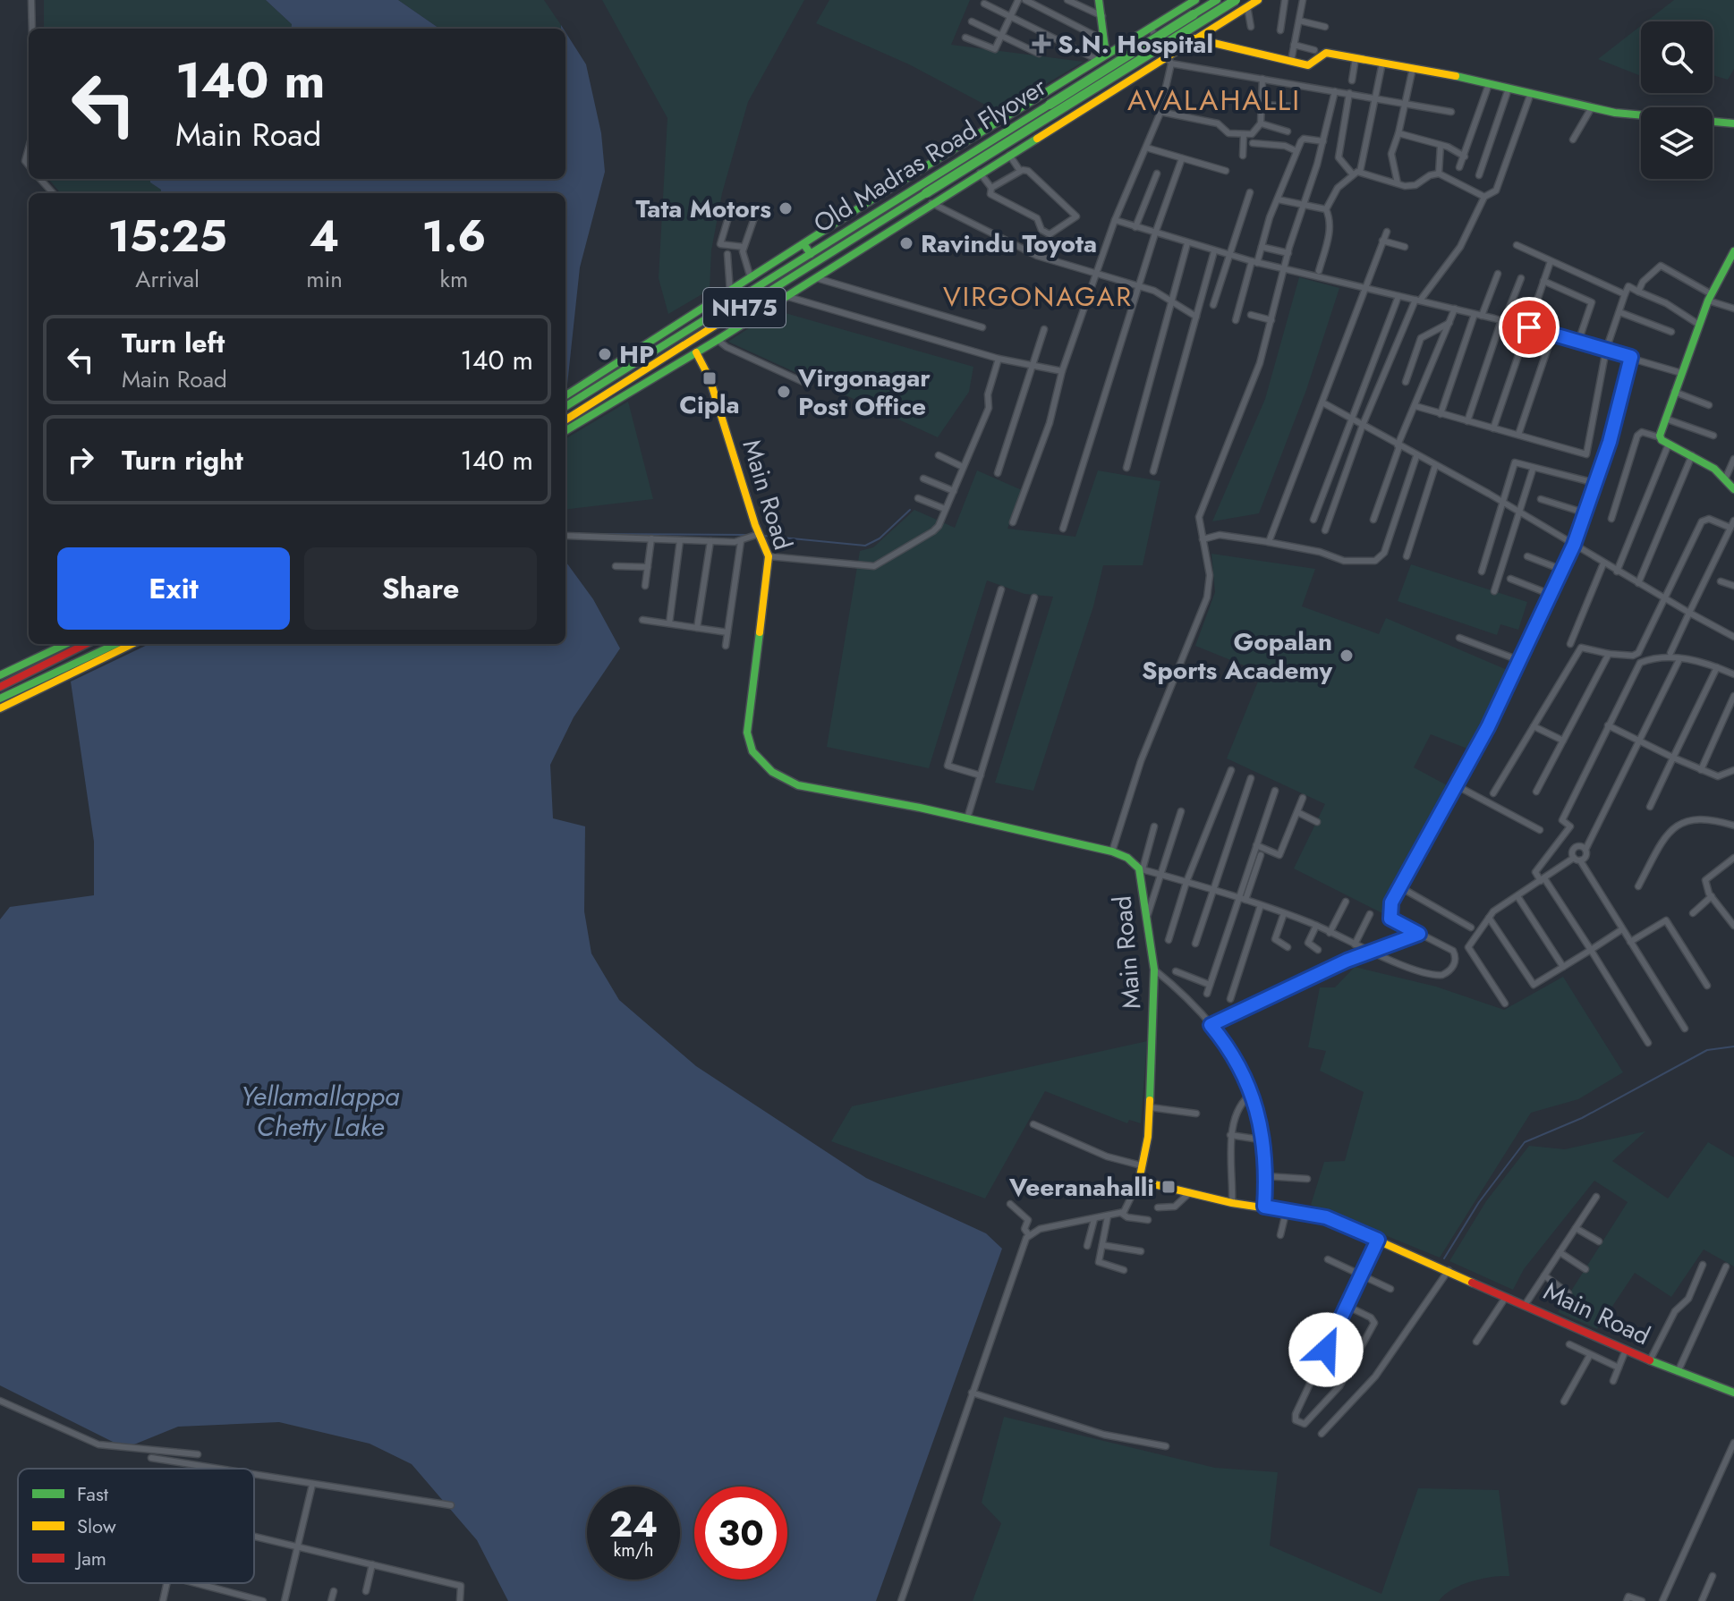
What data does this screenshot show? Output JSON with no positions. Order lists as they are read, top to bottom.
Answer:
{
  "streets": {
    "main road": ["Old Madras Road Flyover", "NH75", "Main Road"]
  },
  "crossings": [
    ["Old Madras Road Flyover", "NH75"]
  ],
  "districts": ["AVALAHALLI", "VIRGONAGAR"],
  "water": ["Yellamallappa Chetty Lake"],
  "places": {
    "health": ["S.N. Hospital"],
    "other": [
      "Tata Motors",
      "Ravindu Toyota",
      "HP",
      "Virgonagar Post Office",
      "Gopalan Sports Academy"
    ],
    "transit": ["Cipla", "Veeranahalli"]
  },
  "legend": ["Fast", "Slow", "Jam"],
  "page": {
    "turn": ["140 m", "Main Road"],
    "eta": [
      "15:25",
      "Arrival",
      "4",
      "min",
      "1.6",
      "km"
    ],
    "list": [
      {
        "name": "Turn left",
        "note": "Main Road",
        "value": "140 m"
      },
      {
        "name": "Turn right",
        "value": "140 m"
      }
    ],
    "buttons": ["Exit", "Share"],
    "speed": "24 km/h",
    "limit": "30"
  }
}
